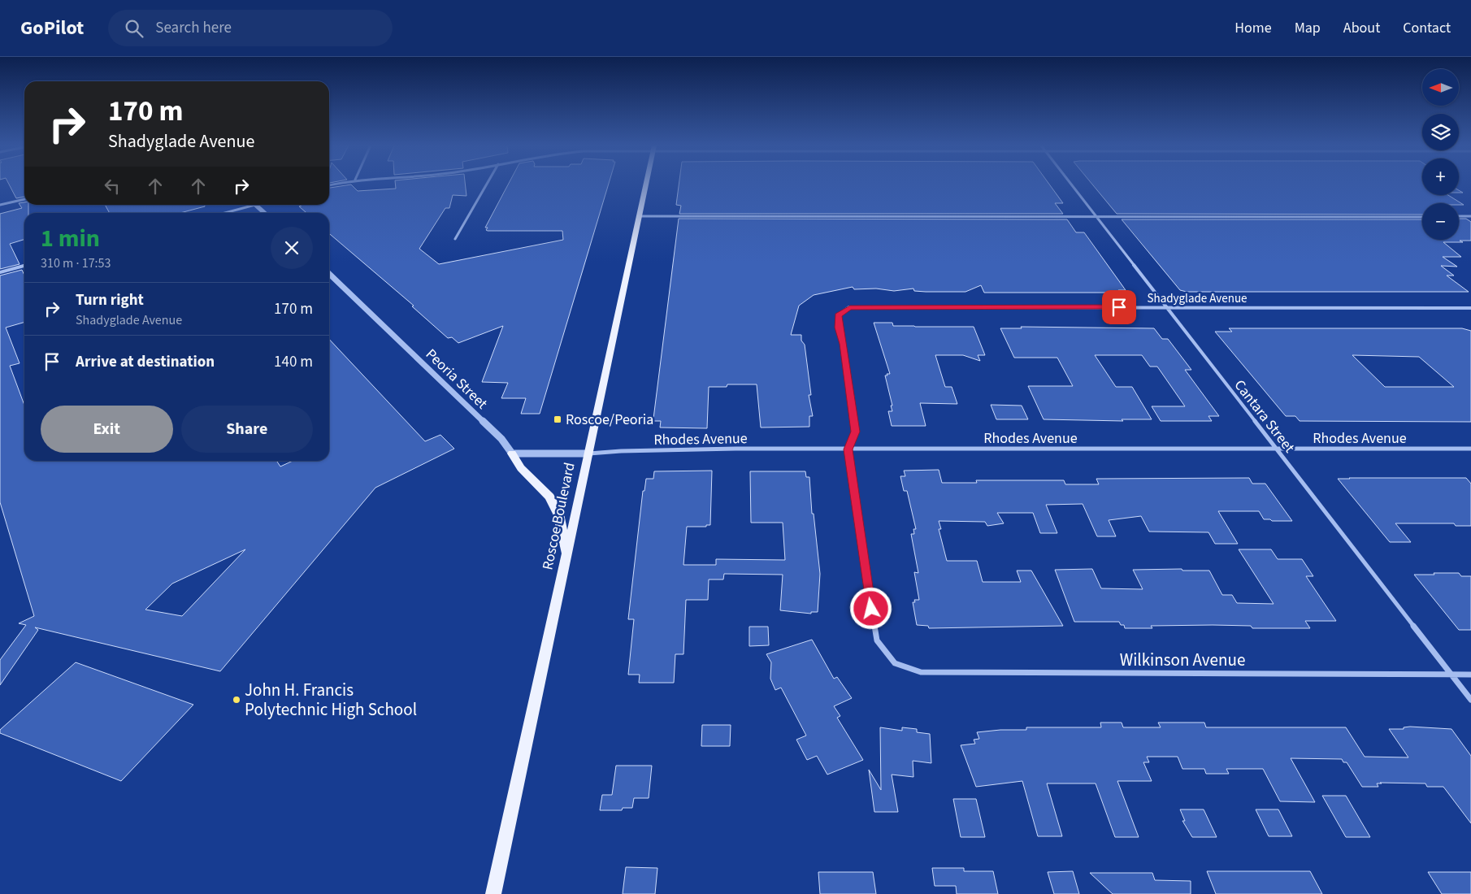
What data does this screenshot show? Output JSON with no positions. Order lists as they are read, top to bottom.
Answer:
{
  "streets": {
    "main road": ["Roscoe Boulevard"],
    "street": [
      "Shadyglade Avenue",
      "Peoria Street",
      "Cantara Street",
      "Rhodes Avenue",
      "Wilkinson Avenue"
    ]
  },
  "crossings": [
    ["Shadyglade Avenue", "Cantara Street"],
    ["Shadyglade Avenue", "Rhodes Avenue"],
    ["Shadyglade Avenue", "Wilkinson Avenue"],
    ["Cantara Street", "Rhodes Avenue"],
    ["Cantara Street", "Wilkinson Avenue"],
    ["Rhodes Avenue", "Roscoe Boulevard"],
    ["Rhodes Avenue", "Wilkinson Avenue"]
  ],
  "places": {
    "transit": ["Roscoe/Peoria"],
    "other": ["John H. Francis Polytechnic High School"]
  },
  "north": "left",
  "page": {
    "header": "GoPilot",
    "search": "Search here",
    "nav": [
      "Home",
      "Map",
      "About",
      "Contact"
    ],
    "map_buttons": ["+", "−"],
    "turn": ["170 m", "Shadyglade Avenue"],
    "heading": ["1 min", "310 m · 17:53"],
    "list": [
      {
        "name": "Turn right",
        "note": "Shadyglade Avenue",
        "value": "170 m"
      },
      {
        "name": "Arrive at destination",
        "value": "140 m"
      }
    ],
    "buttons": ["Exit", "Share"]
  }
}
